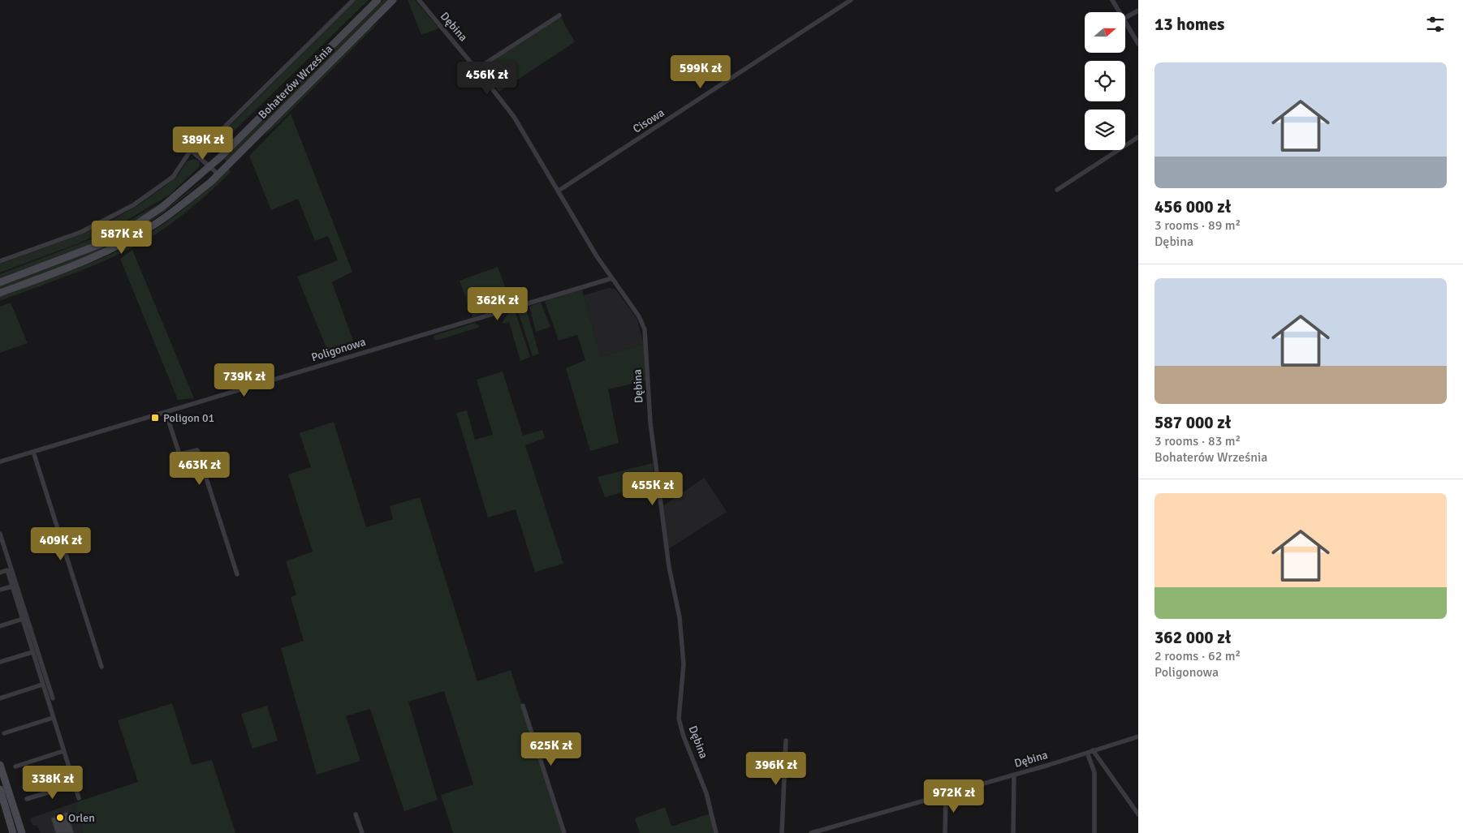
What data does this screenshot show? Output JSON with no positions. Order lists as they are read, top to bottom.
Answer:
{
  "streets": {
    "main road": ["Bohaterów Września"],
    "street": ["Dębina", "Cisowa", "Poligonowa"]
  },
  "crossings": [
    ["Dębina", "Cisowa"],
    ["Dębina", "Poligonowa"]
  ],
  "places": {
    "transit": ["Poligon 01"],
    "other": ["Orlen"]
  },
  "north": "right",
  "page": {
    "heading": "13 homes",
    "list": [
      {
        "name": "456 000 zł",
        "note": "3 rooms · 89 m² · Dębina"
      },
      {
        "name": "587 000 zł",
        "note": "3 rooms · 83 m² · Bohaterów Września"
      },
      {
        "name": "362 000 zł",
        "note": "2 rooms · 62 m² · Poligonowa"
      }
    ],
    "price": [
      "599K zł",
      "456K zł",
      "389K zł",
      "587K zł",
      "362K zł",
      "739K zł",
      "463K zł",
      "455K zł",
      "409K zł",
      "625K zł",
      "396K zł",
      "338K zł",
      "972K zł"
    ]
  }
}
